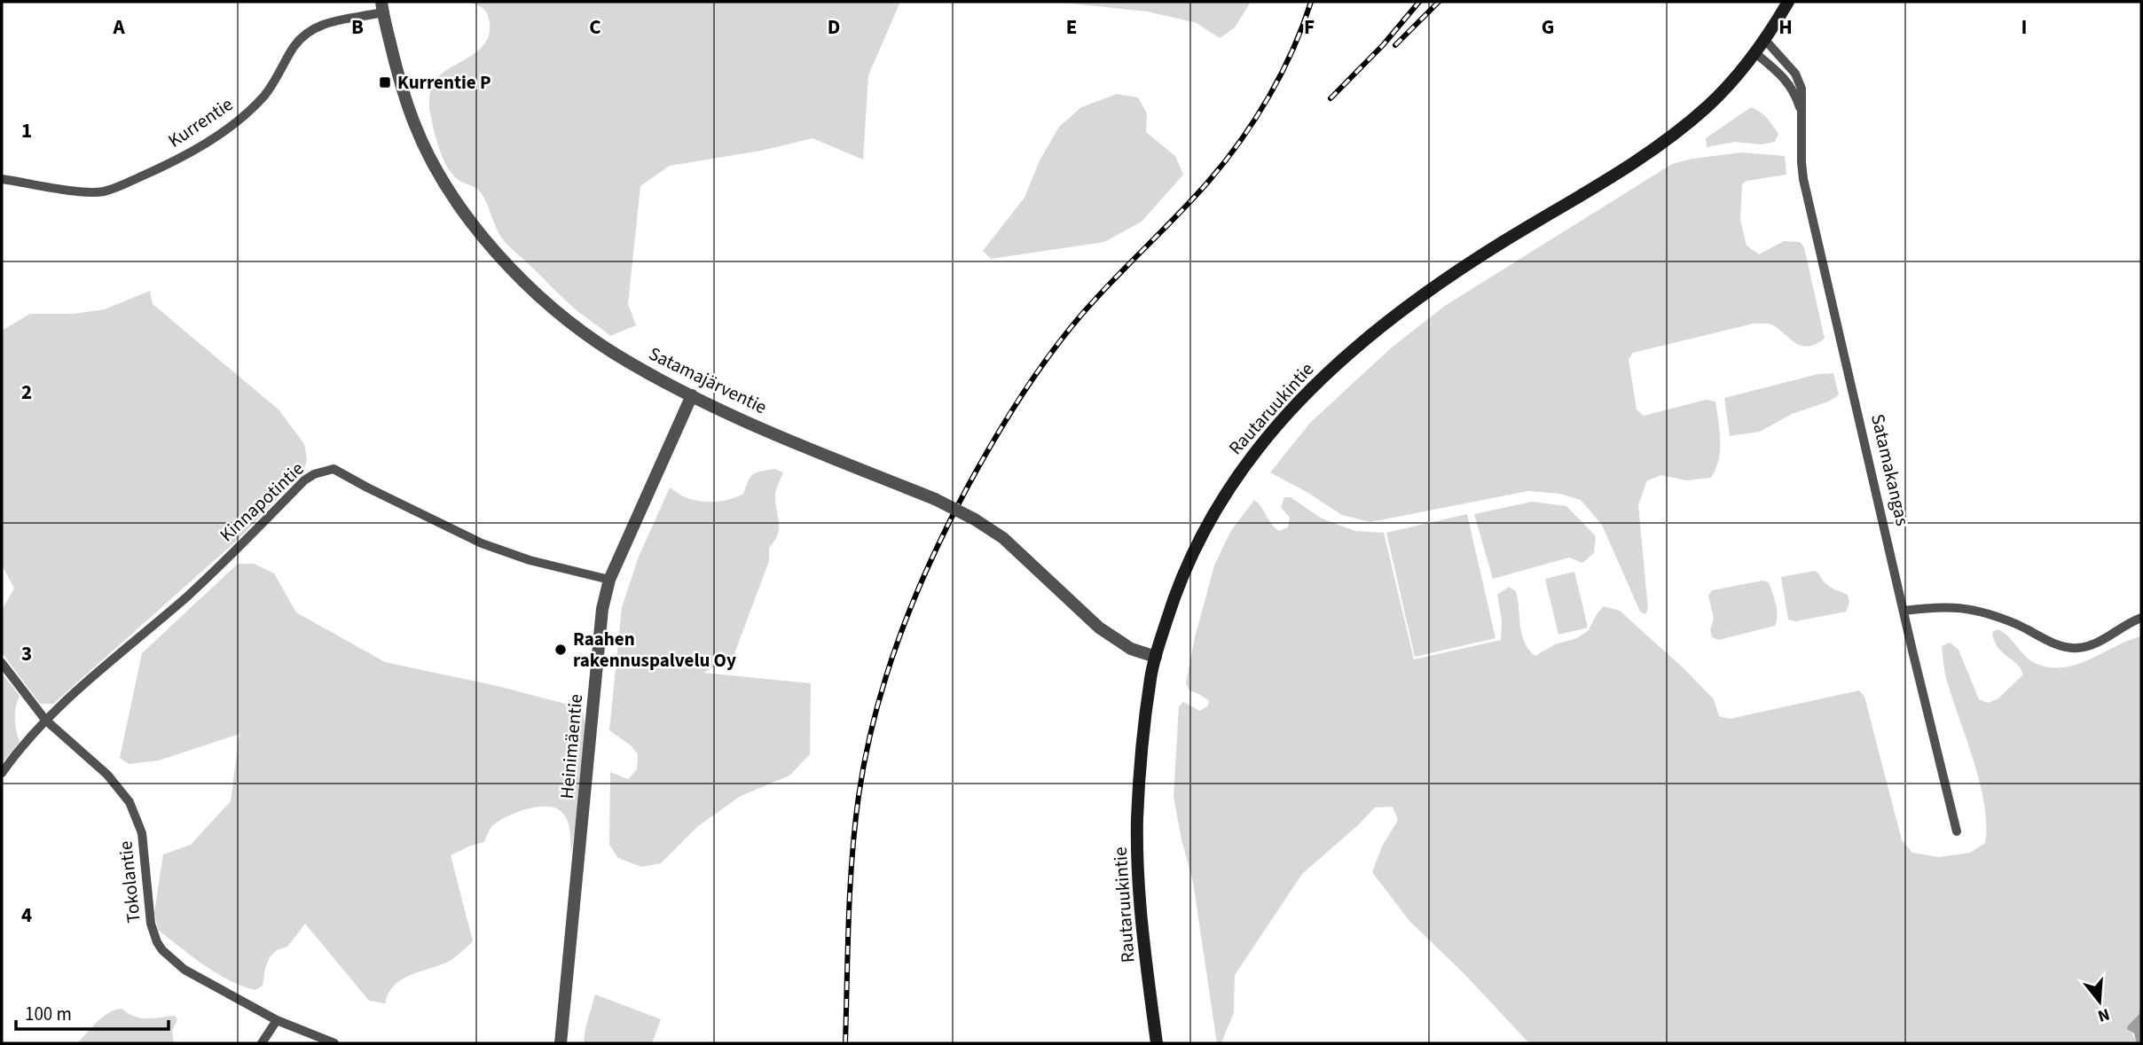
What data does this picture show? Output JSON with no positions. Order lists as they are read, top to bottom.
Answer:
{
  "streets": {
    "main road": ["Rautaruukintie"],
    "street": [
      "Kurrentie",
      "Satamajärventie",
      "Satamakangas",
      "Kinnapotintie",
      "Heinimäentie",
      "Tokolantie"
    ]
  },
  "crossings": [
    ["Kurrentie", "Satamajärventie"],
    ["Satamajärventie", "Rautaruukintie"],
    ["Satamajärventie", "Heinimäentie"],
    ["Rautaruukintie", "Satamakangas"],
    ["Kinnapotintie", "Heinimäentie"],
    ["Kinnapotintie", "Tokolantie"]
  ],
  "places": {
    "transit": ["Kurrentie P"],
    "other": ["Raahen rakennuspalvelu Oy"]
  },
  "scale_bar": "100 m",
  "north": "bottom",
  "grid": {
    "columns": [
      "A",
      "B",
      "C",
      "D",
      "E",
      "F",
      "G",
      "H",
      "I"
    ],
    "rows": [
      "1",
      "2",
      "3",
      "4"
    ]
  }
}
